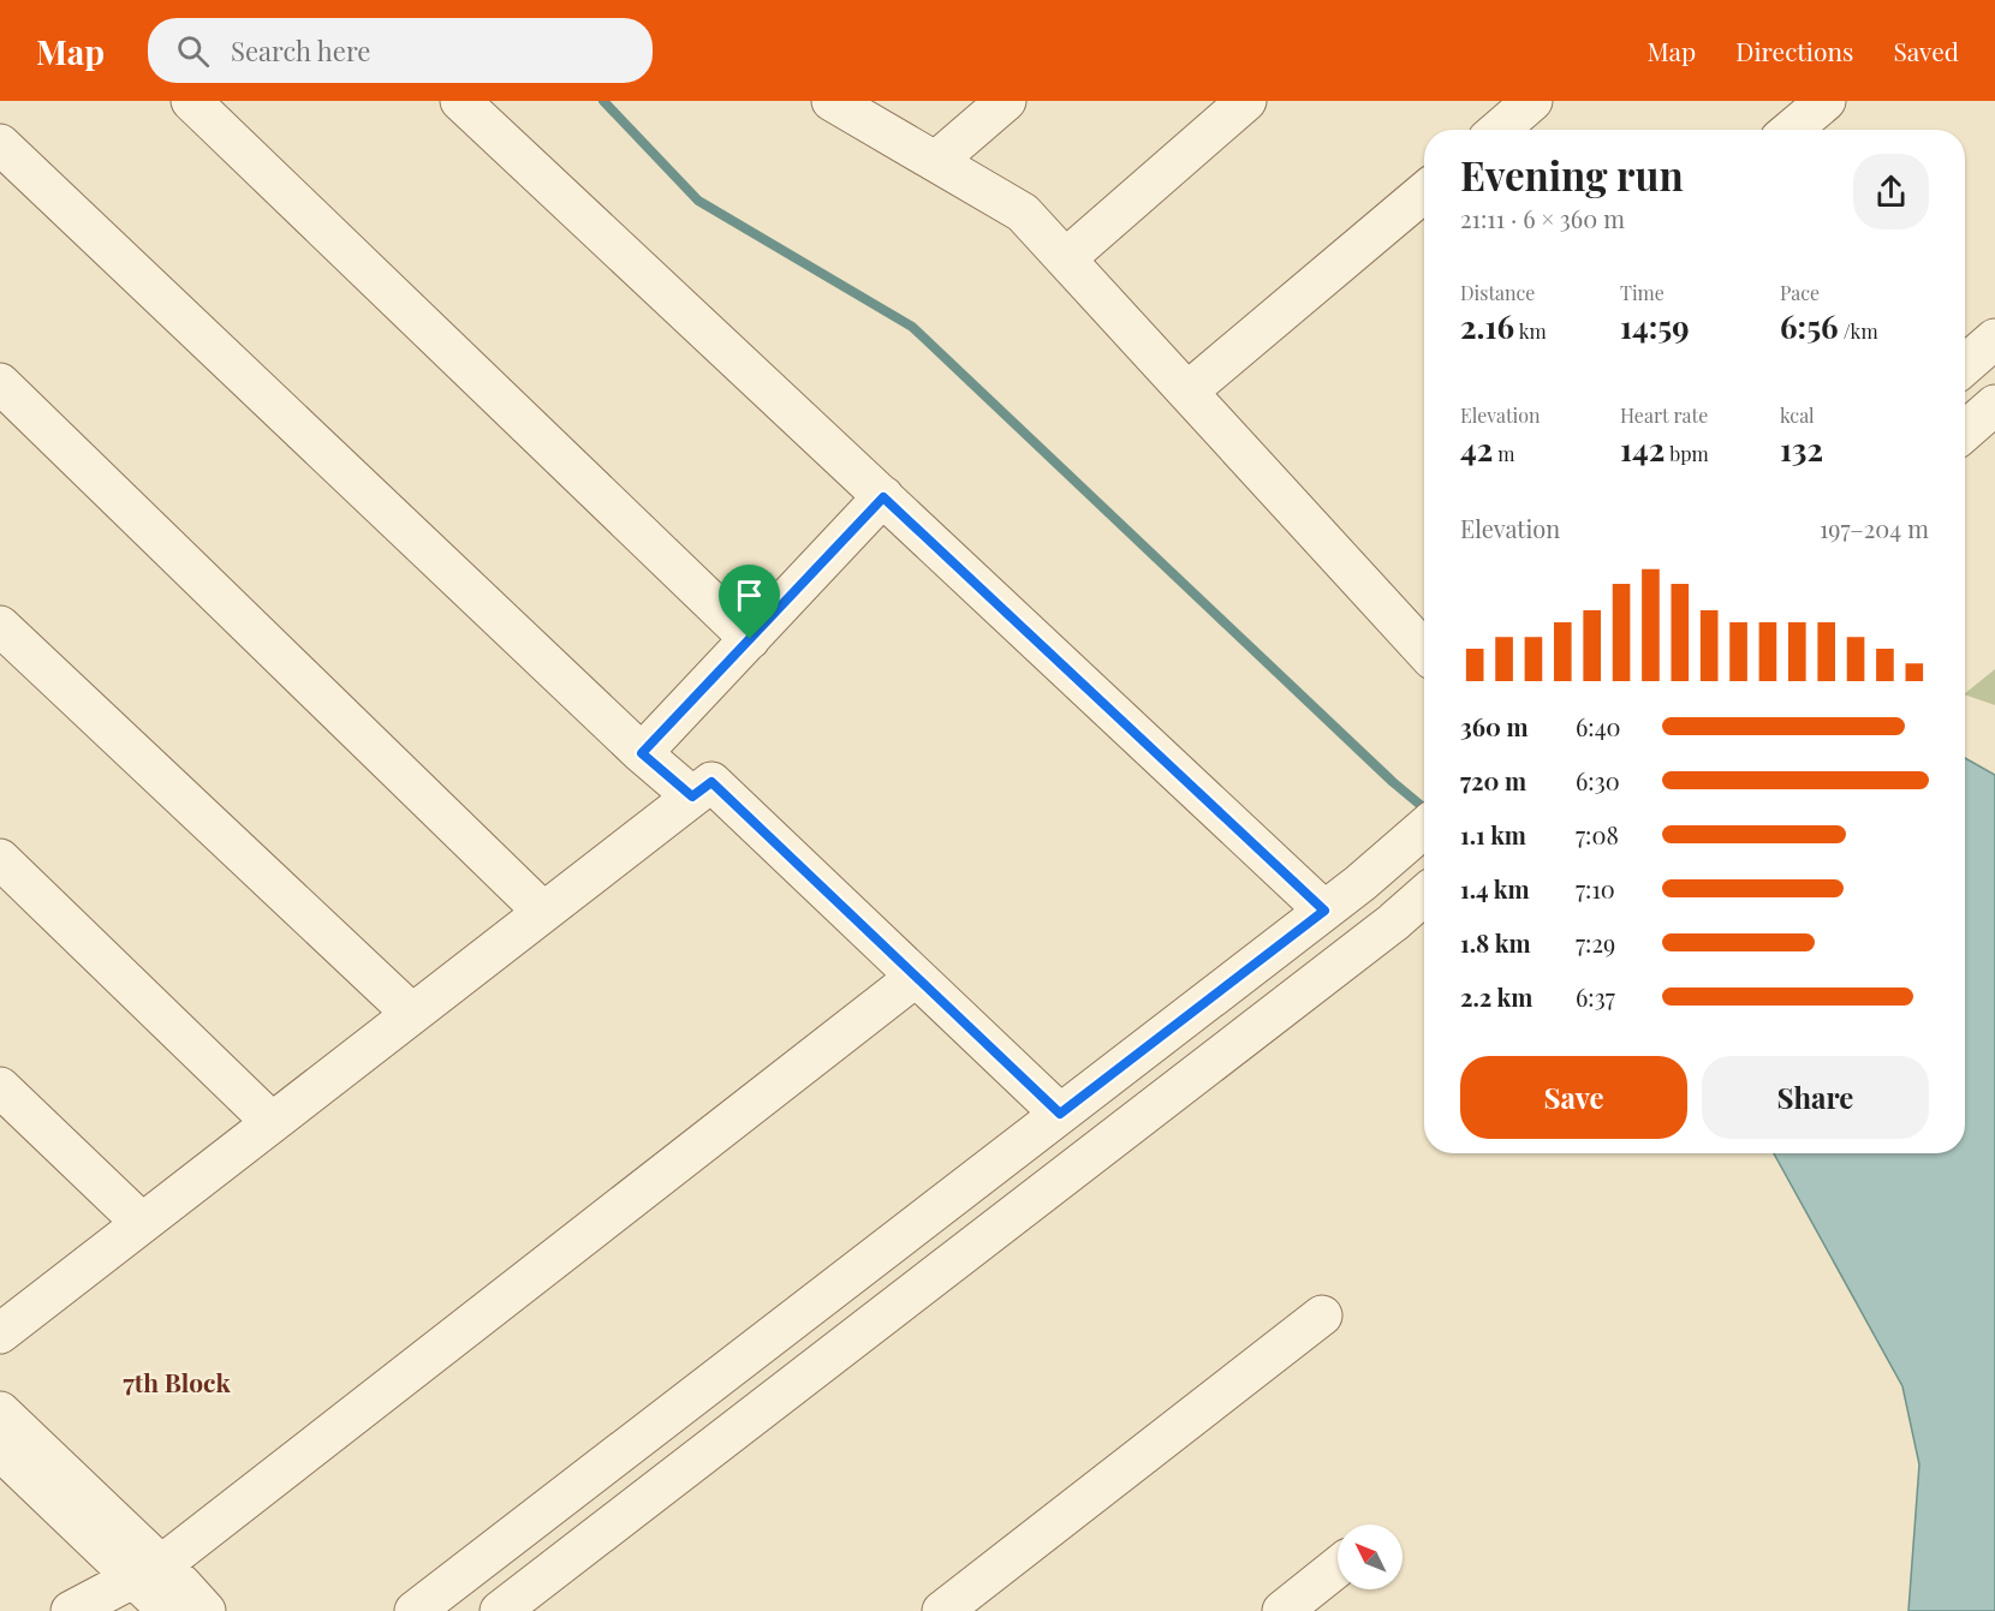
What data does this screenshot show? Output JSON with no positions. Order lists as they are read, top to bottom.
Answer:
{
  "districts": ["7th Block"],
  "north": "top left",
  "page": {
    "header": "Map",
    "search": "Search here",
    "nav": ["Map", "Directions", "Saved"],
    "heading": ["Evening run", "21:11 · 6 × 360 m"],
    "stats": [
      ["Distance", "2.16 km"],
      ["Time", "14:59"],
      ["Pace", "6:56 /km"],
      ["Elevation", "42 m"],
      ["Heart rate", "142 bpm"],
      ["kcal", "132"]
    ],
    "chart": ["Elevation", "197–204 m"],
    "list": [
      {
        "name": "360 m",
        "note": "6:40"
      },
      {
        "name": "720 m",
        "note": "6:30"
      },
      {
        "name": "1.1 km",
        "note": "7:08"
      },
      {
        "name": "1.4 km",
        "note": "7:10"
      },
      {
        "name": "1.8 km",
        "note": "7:29"
      },
      {
        "name": "2.2 km",
        "note": "6:37"
      }
    ],
    "buttons": ["Save", "Share"]
  }
}
